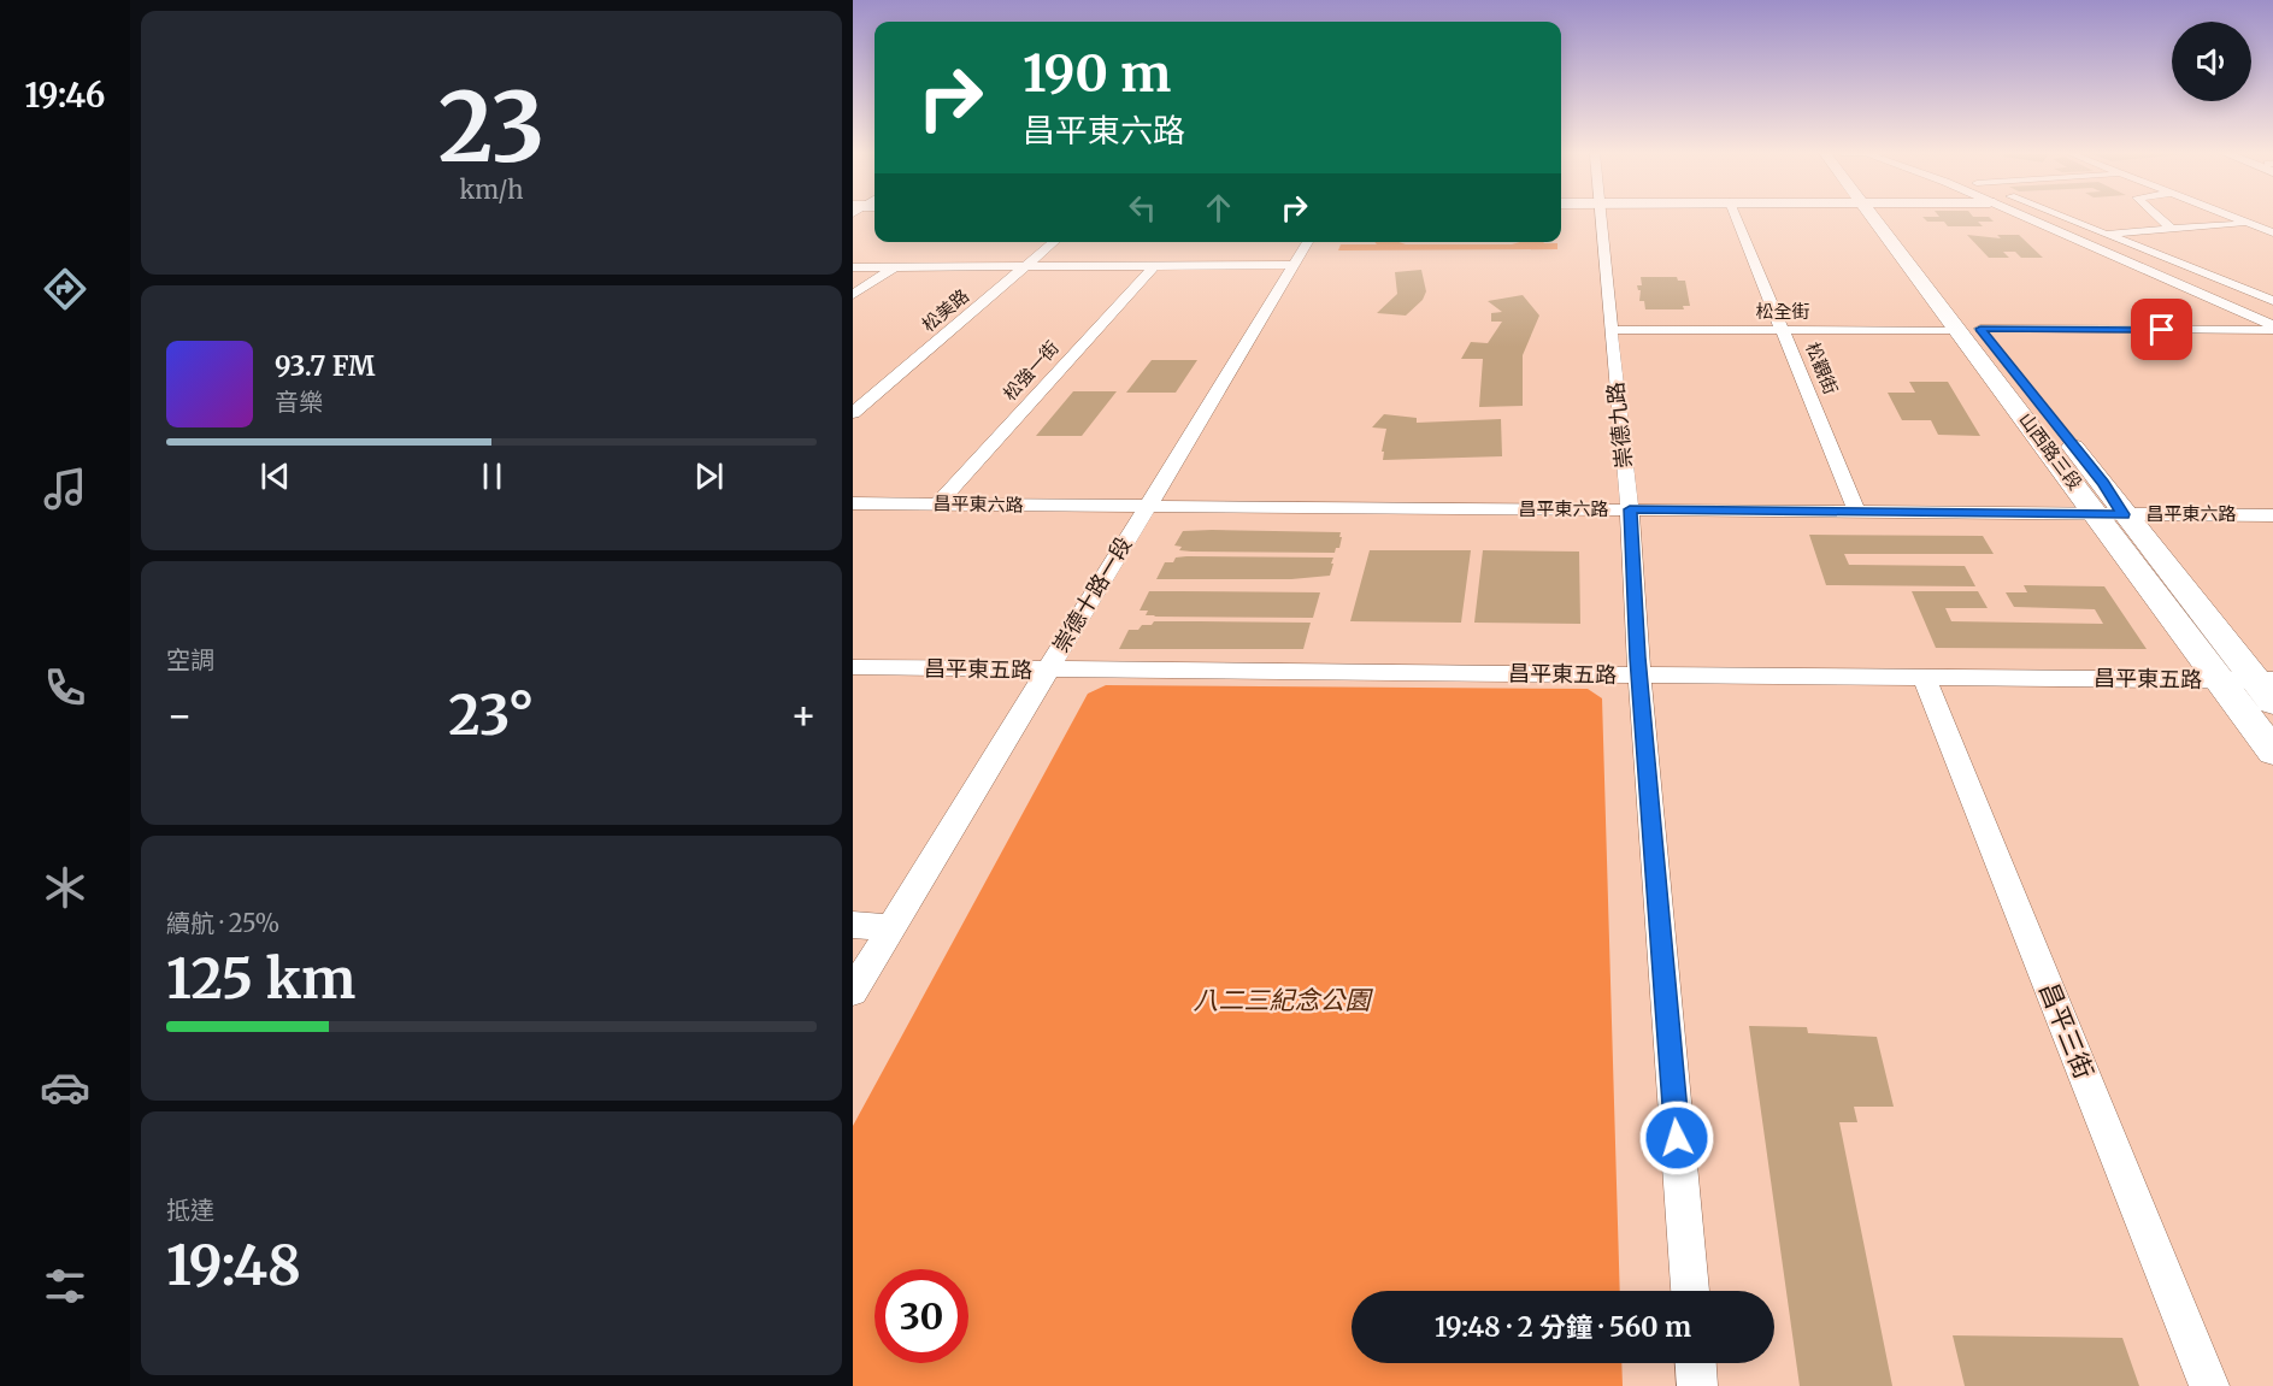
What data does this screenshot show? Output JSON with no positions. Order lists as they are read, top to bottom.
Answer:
{
  "streets": {
    "street": [
      "松美路",
      "松全街",
      "松觀街",
      "松強一街",
      "崇德九路",
      "山西路三段",
      "昌平東六路",
      "崇德十路一段",
      "昌平東五路",
      "昌平三街"
    ]
  },
  "crossings": [
    ["松全街", "松觀街"],
    ["松全街", "崇德九路"],
    ["松全街", "山西路三段"],
    ["松觀街", "昌平東六路"],
    ["松強一街", "昌平東六路"],
    ["崇德九路", "昌平東六路"],
    ["崇德九路", "昌平東五路"],
    ["山西路三段", "昌平東六路"],
    ["山西路三段", "昌平東五路"],
    ["昌平東六路", "崇德十路一段"],
    ["崇德十路一段", "昌平東五路"],
    ["昌平東五路", "昌平三街"]
  ],
  "parks": ["八二三紀念公園"],
  "page": {
    "tabs": "19:46",
    "tile": [
      ["23", "km/h"],
      "空調",
      ["續航 · 25%", "125 km"],
      ["抵達", "19:48"]
    ],
    "turn": ["190 m", "昌平東六路"],
    "song": ["93.7 FM", "音樂"],
    "heat": ["−", "23°", "+"],
    "limit": "30",
    "trip": "19:48 · 2 分鐘 · 560 m"
  }
}
